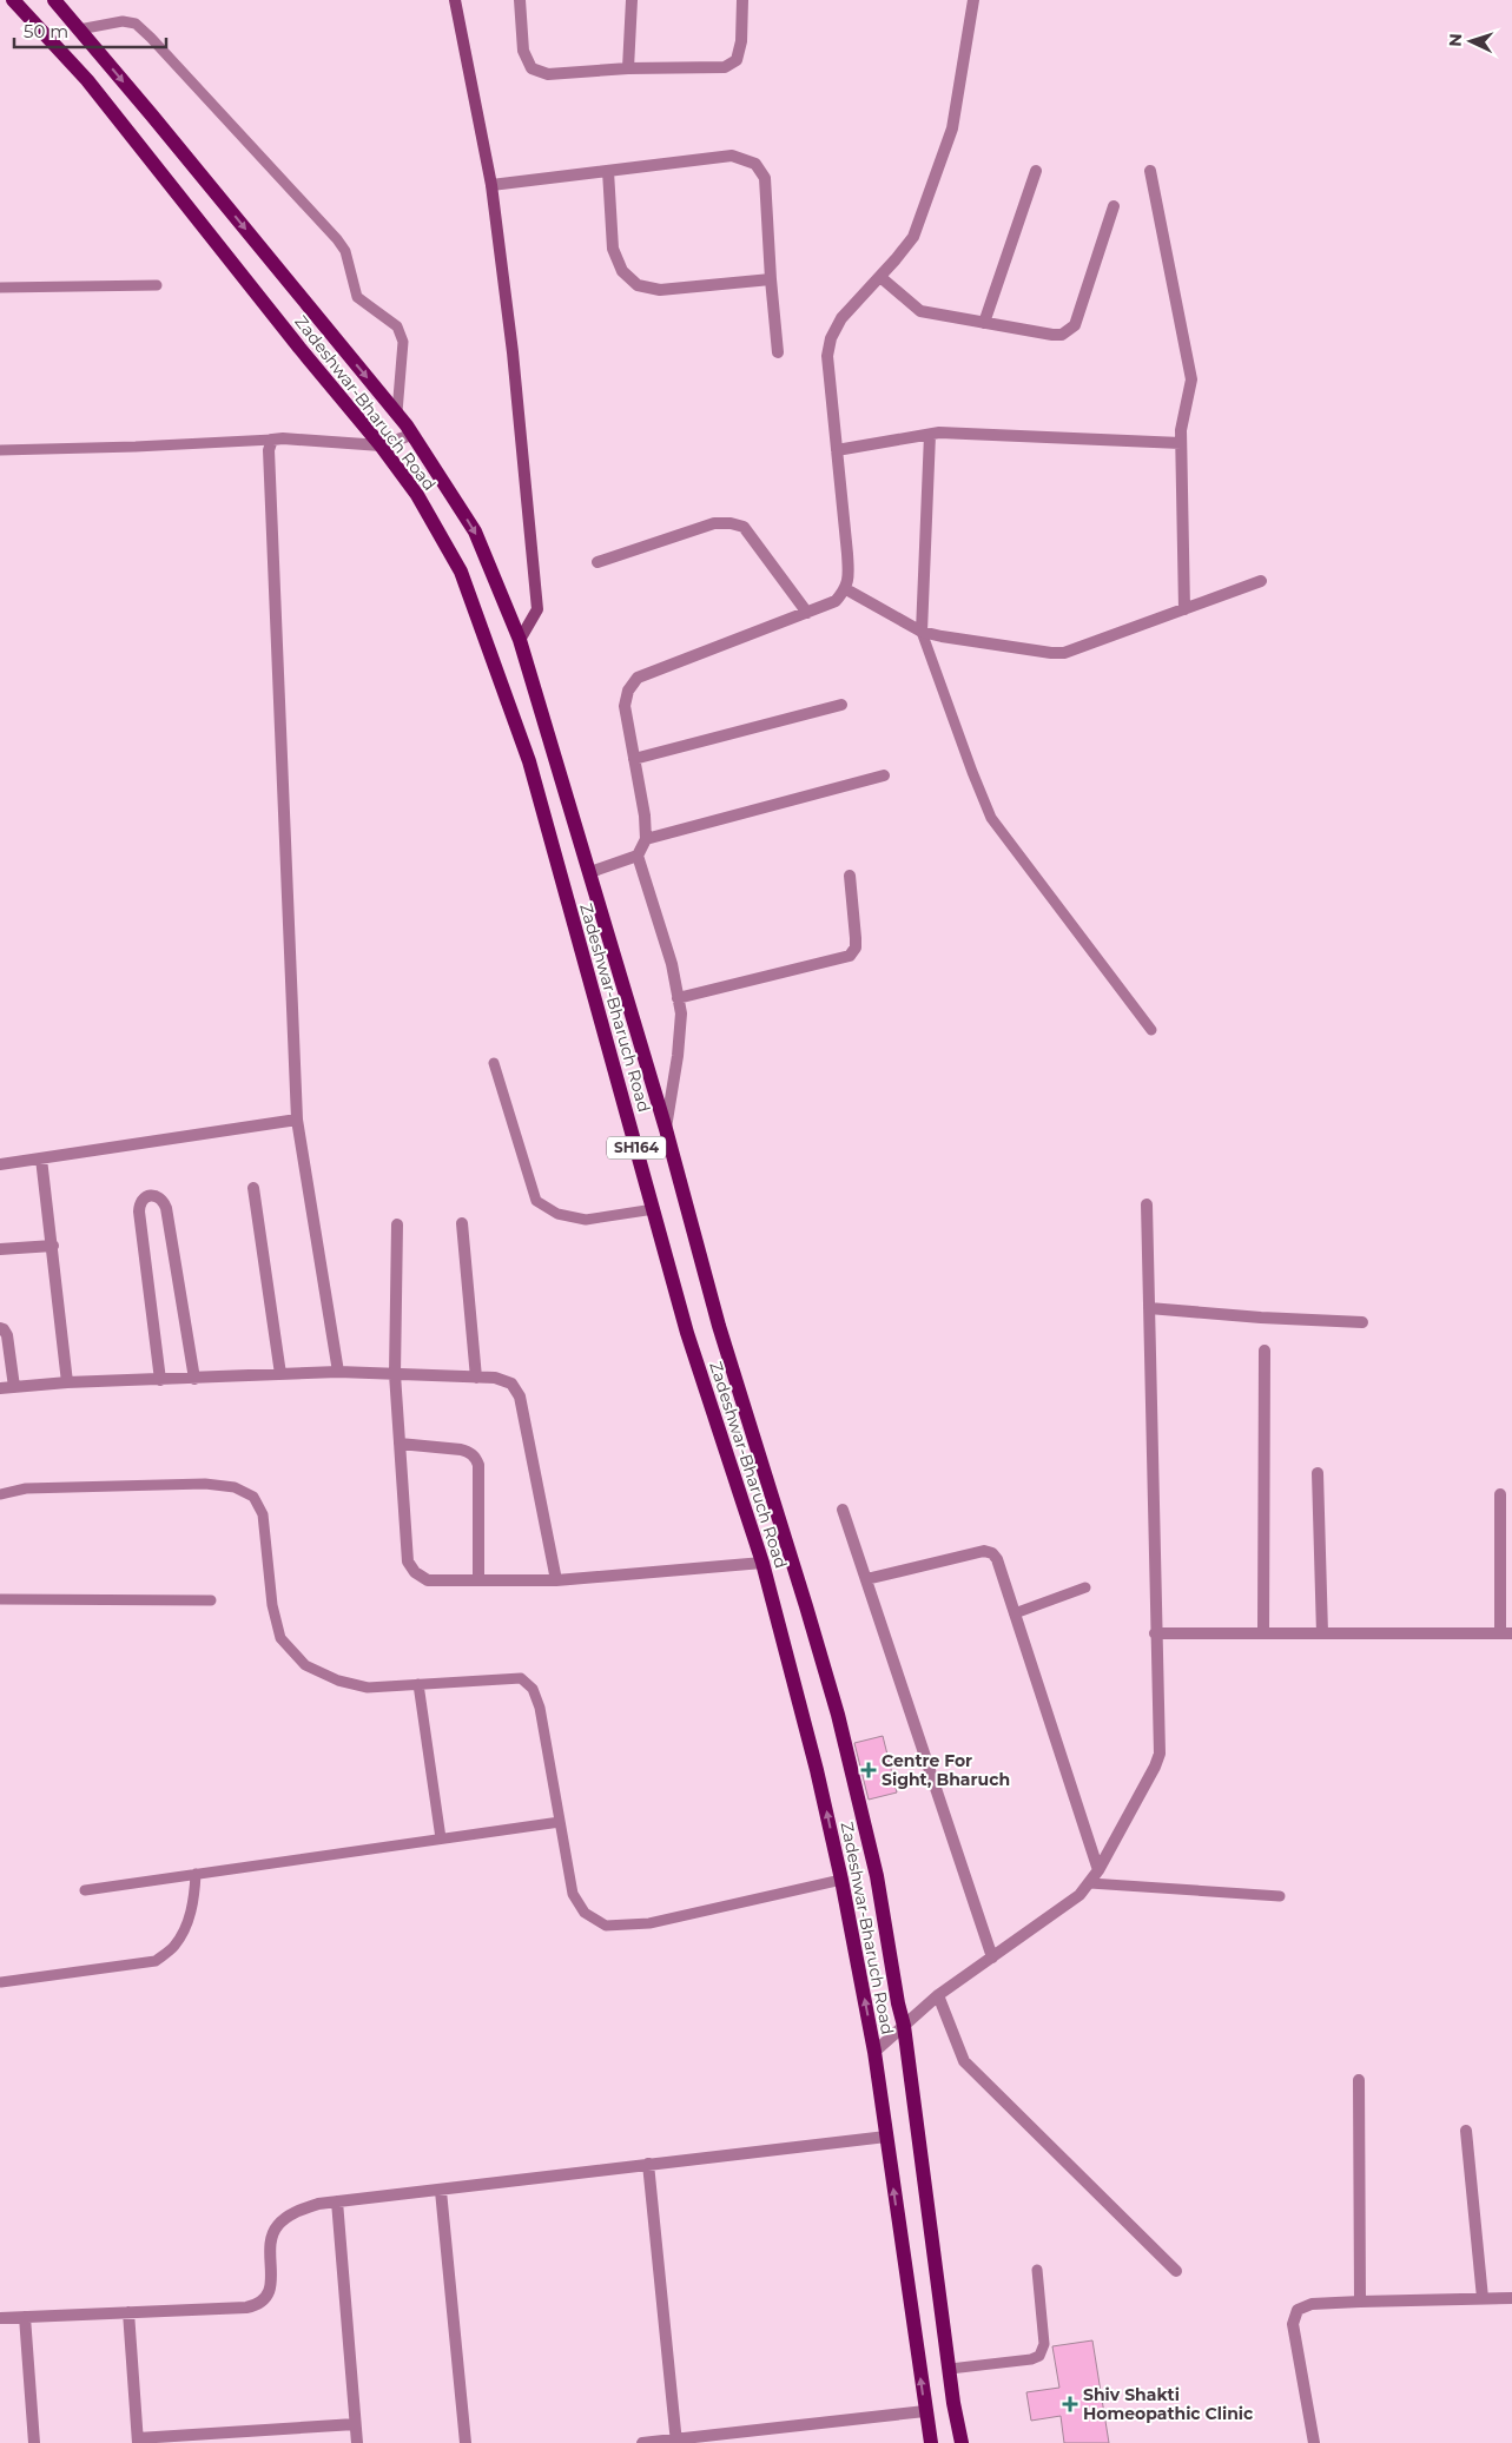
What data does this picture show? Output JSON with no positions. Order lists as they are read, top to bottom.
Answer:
{
  "streets": {
    "main road": ["Zadeshwar-Bharuch Road", "SH164"]
  },
  "places": {
    "health": ["Centre For Sight, Bharuch", "Shiv Shakti Homeopathic Clinic"]
  },
  "scale_bar": "50 m",
  "north": "left"
}
